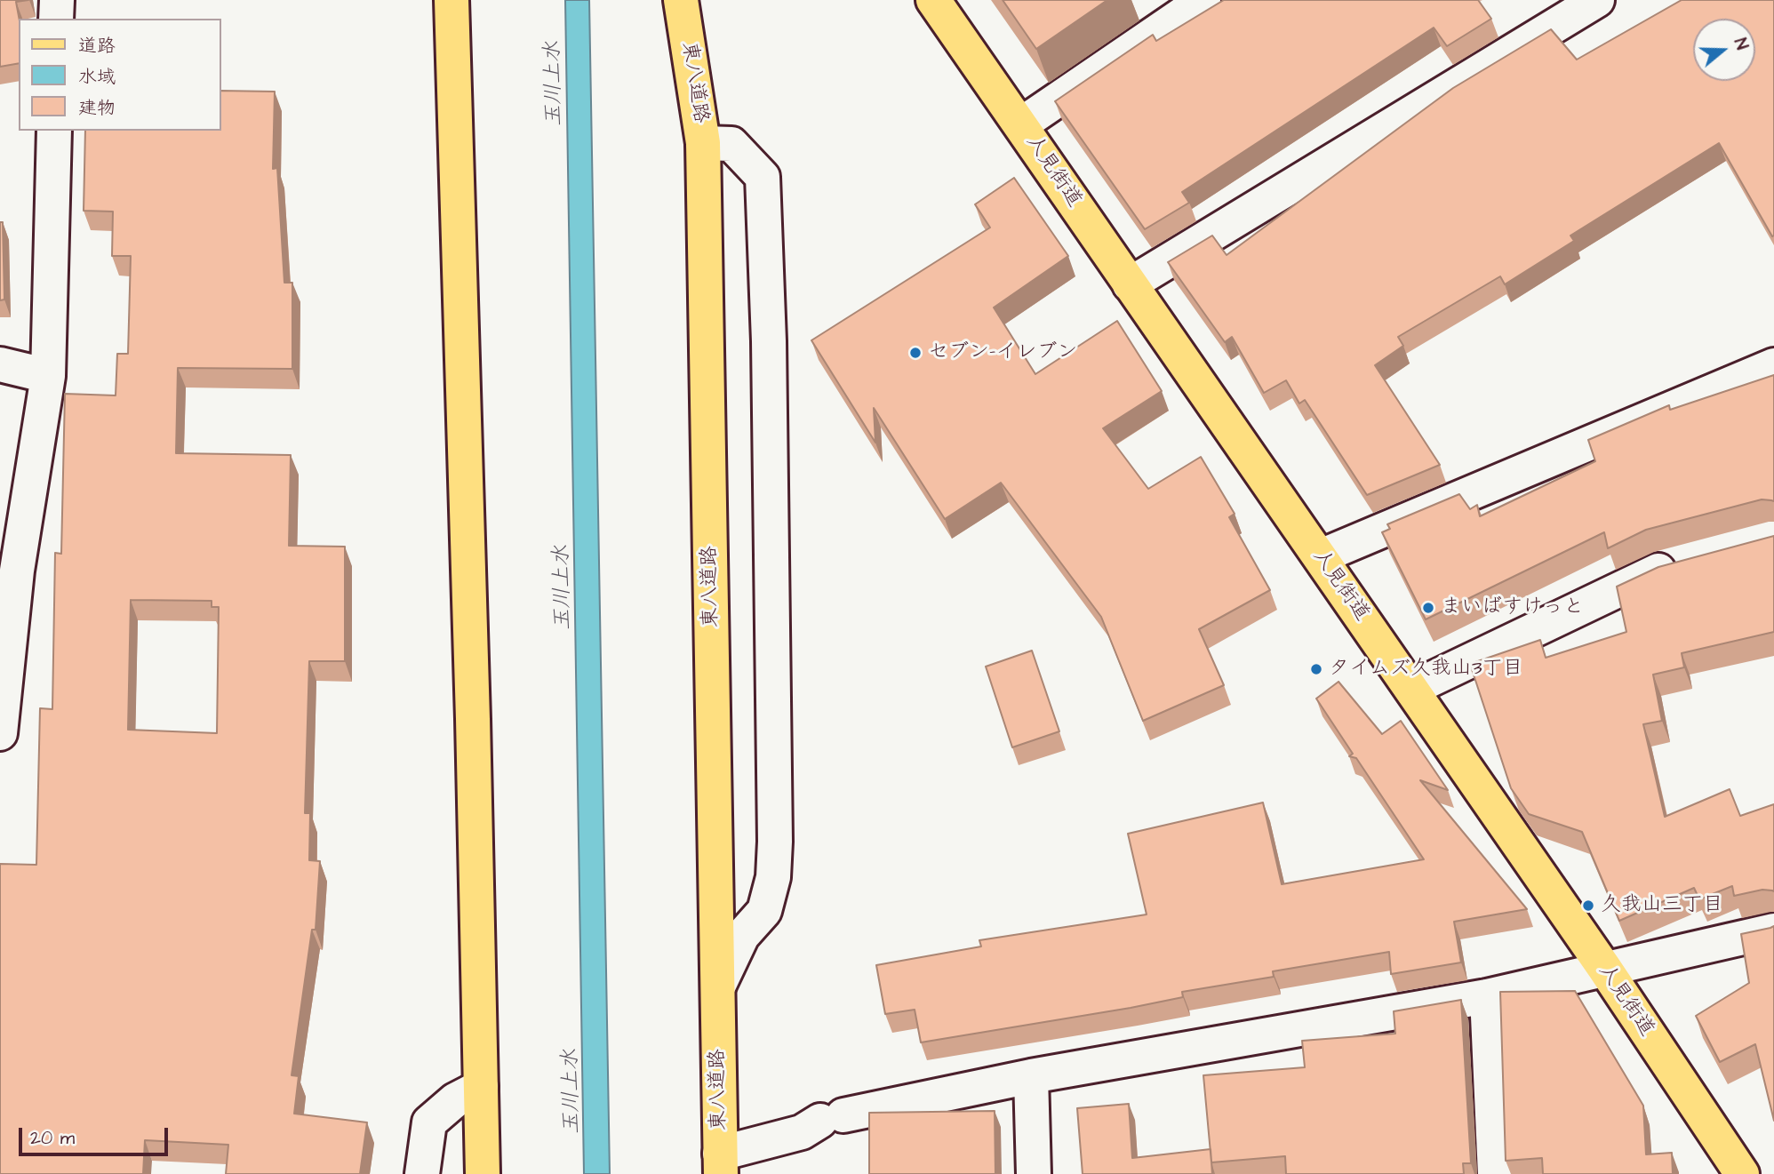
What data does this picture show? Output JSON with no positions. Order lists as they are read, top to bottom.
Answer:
{
  "streets": {
    "main road": ["東八道路", "人見街道"]
  },
  "water": ["玉川上水"],
  "places": [
    "セブン-イレブン",
    "まいばすけっと",
    "タイムズ久我山3丁目",
    "久我山三丁目"
  ],
  "legend": ["道路", "水域", "建物"],
  "scale_bar": "20 m",
  "north": "right"
}
